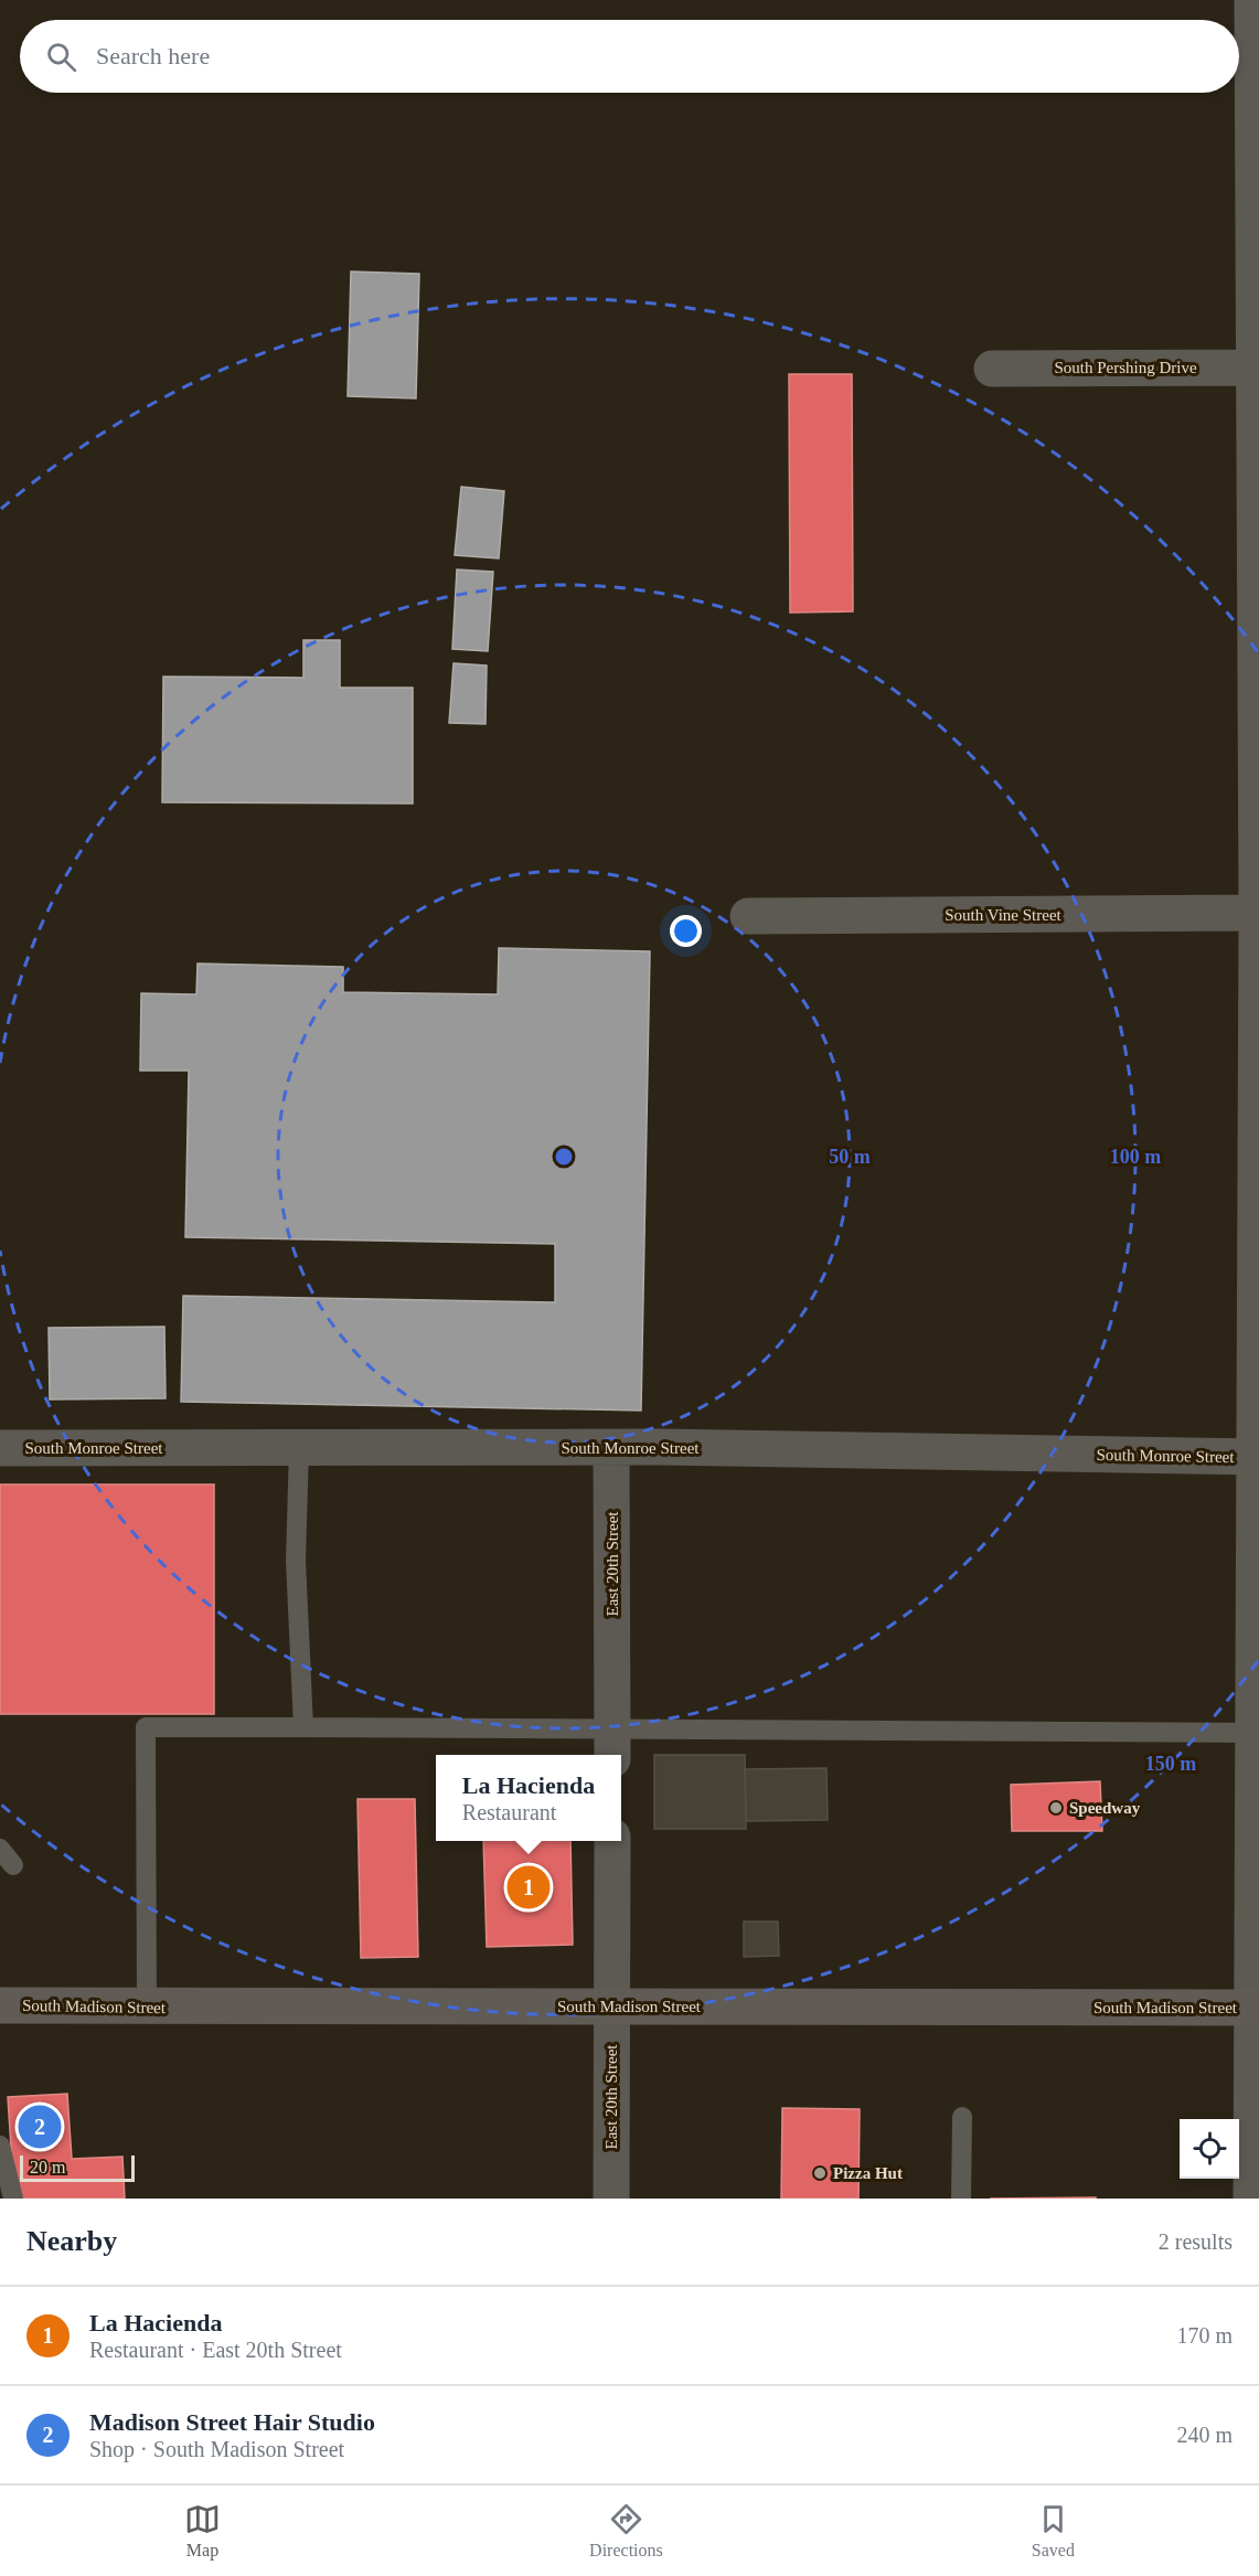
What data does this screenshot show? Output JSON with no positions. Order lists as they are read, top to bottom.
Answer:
{
  "streets": {
    "main road": ["South Madison Street"],
    "street": [
      "South Pershing Drive",
      "South Vine Street",
      "South Monroe Street",
      "East 20th Street"
    ]
  },
  "crossings": [
    ["South Monroe Street", "East 20th Street"],
    ["East 20th Street", "South Madison Street"]
  ],
  "places": ["Speedway", "Pizza Hut"],
  "scale_bar": "20 m",
  "page": {
    "search": "Search here",
    "popup": ["La Hacienda", "Restaurant"],
    "pins": ["1", "2"],
    "scale": "20 m",
    "heading": ["Nearby", "2 results"],
    "list": [
      {
        "mark": "1",
        "name": "La Hacienda",
        "note": "Restaurant · East 20th Street",
        "value": "170 m"
      },
      {
        "mark": "2",
        "name": "Madison Street Hair Studio",
        "note": "Shop · South Madison Street",
        "value": "240 m"
      }
    ],
    "nav": ["Map", "Directions", "Saved"]
  },
  "rings": ["50 m", "100 m", "150 m"]
}
